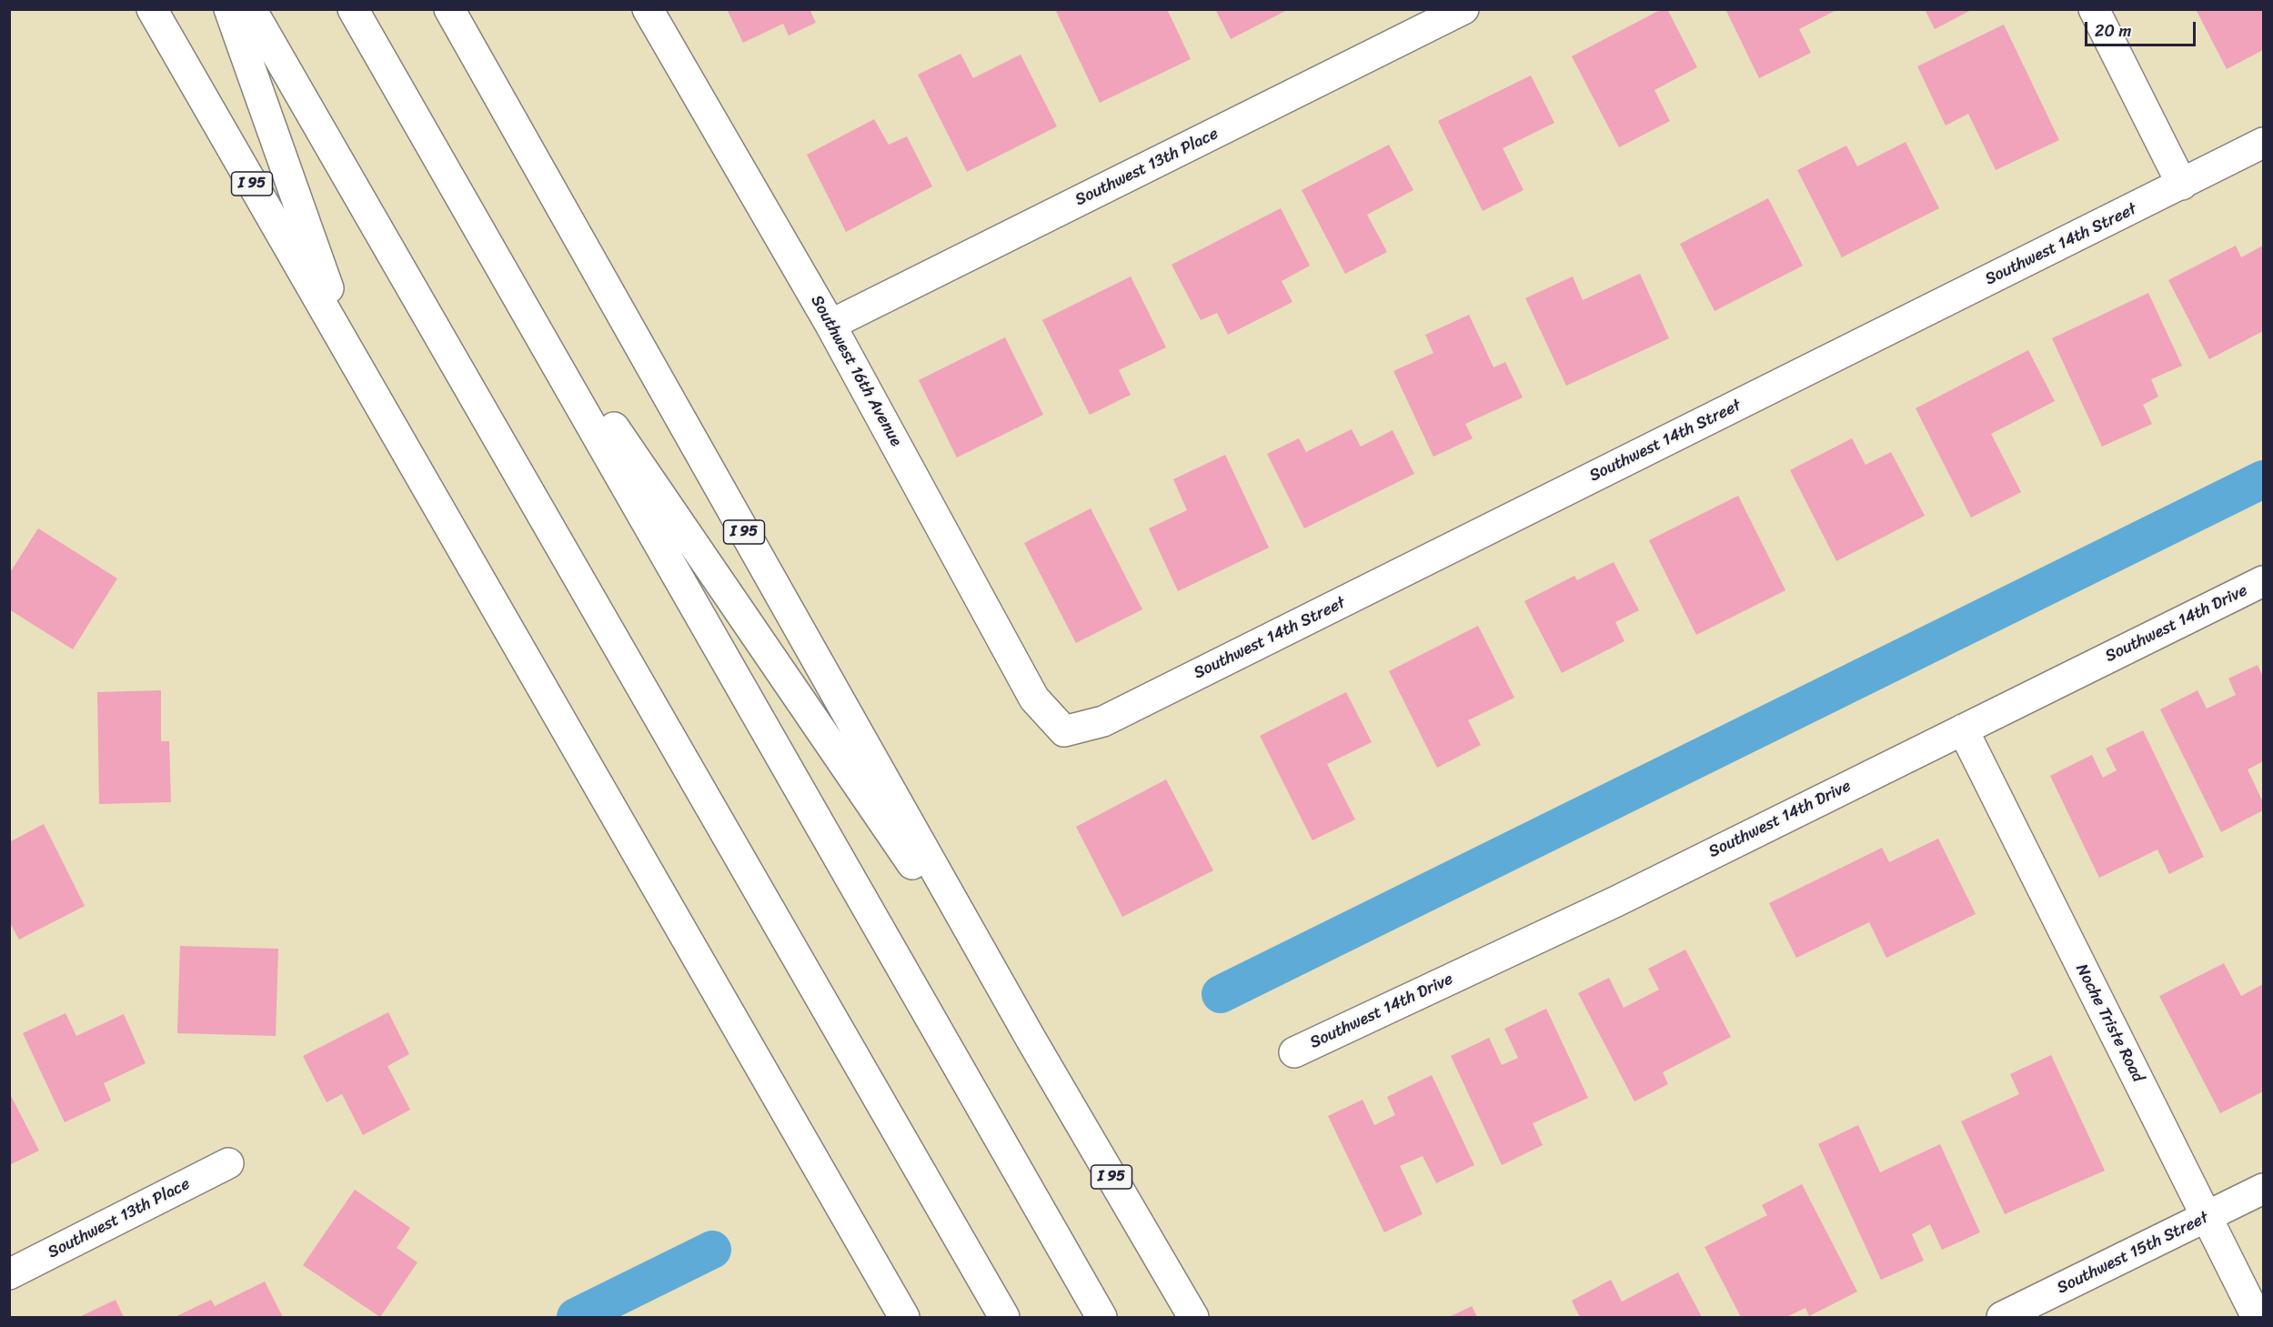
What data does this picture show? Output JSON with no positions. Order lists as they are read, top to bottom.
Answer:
{
  "streets": {
    "main road": [
      "Southwest 13th Place",
      "I 95",
      "Southwest 14th Street",
      "Southwest 16th Avenue",
      "Southwest 14th Drive",
      "Noche Triste Road",
      "Southwest 15th Street"
    ]
  },
  "crossings": [
    ["Southwest 13th Place", "Southwest 16th Avenue"],
    ["Southwest 14th Street", "Southwest 16th Avenue"],
    ["Southwest 14th Drive", "Noche Triste Road"],
    ["Noche Triste Road", "Southwest 15th Street"]
  ],
  "scale_bar": "20 m"
}
